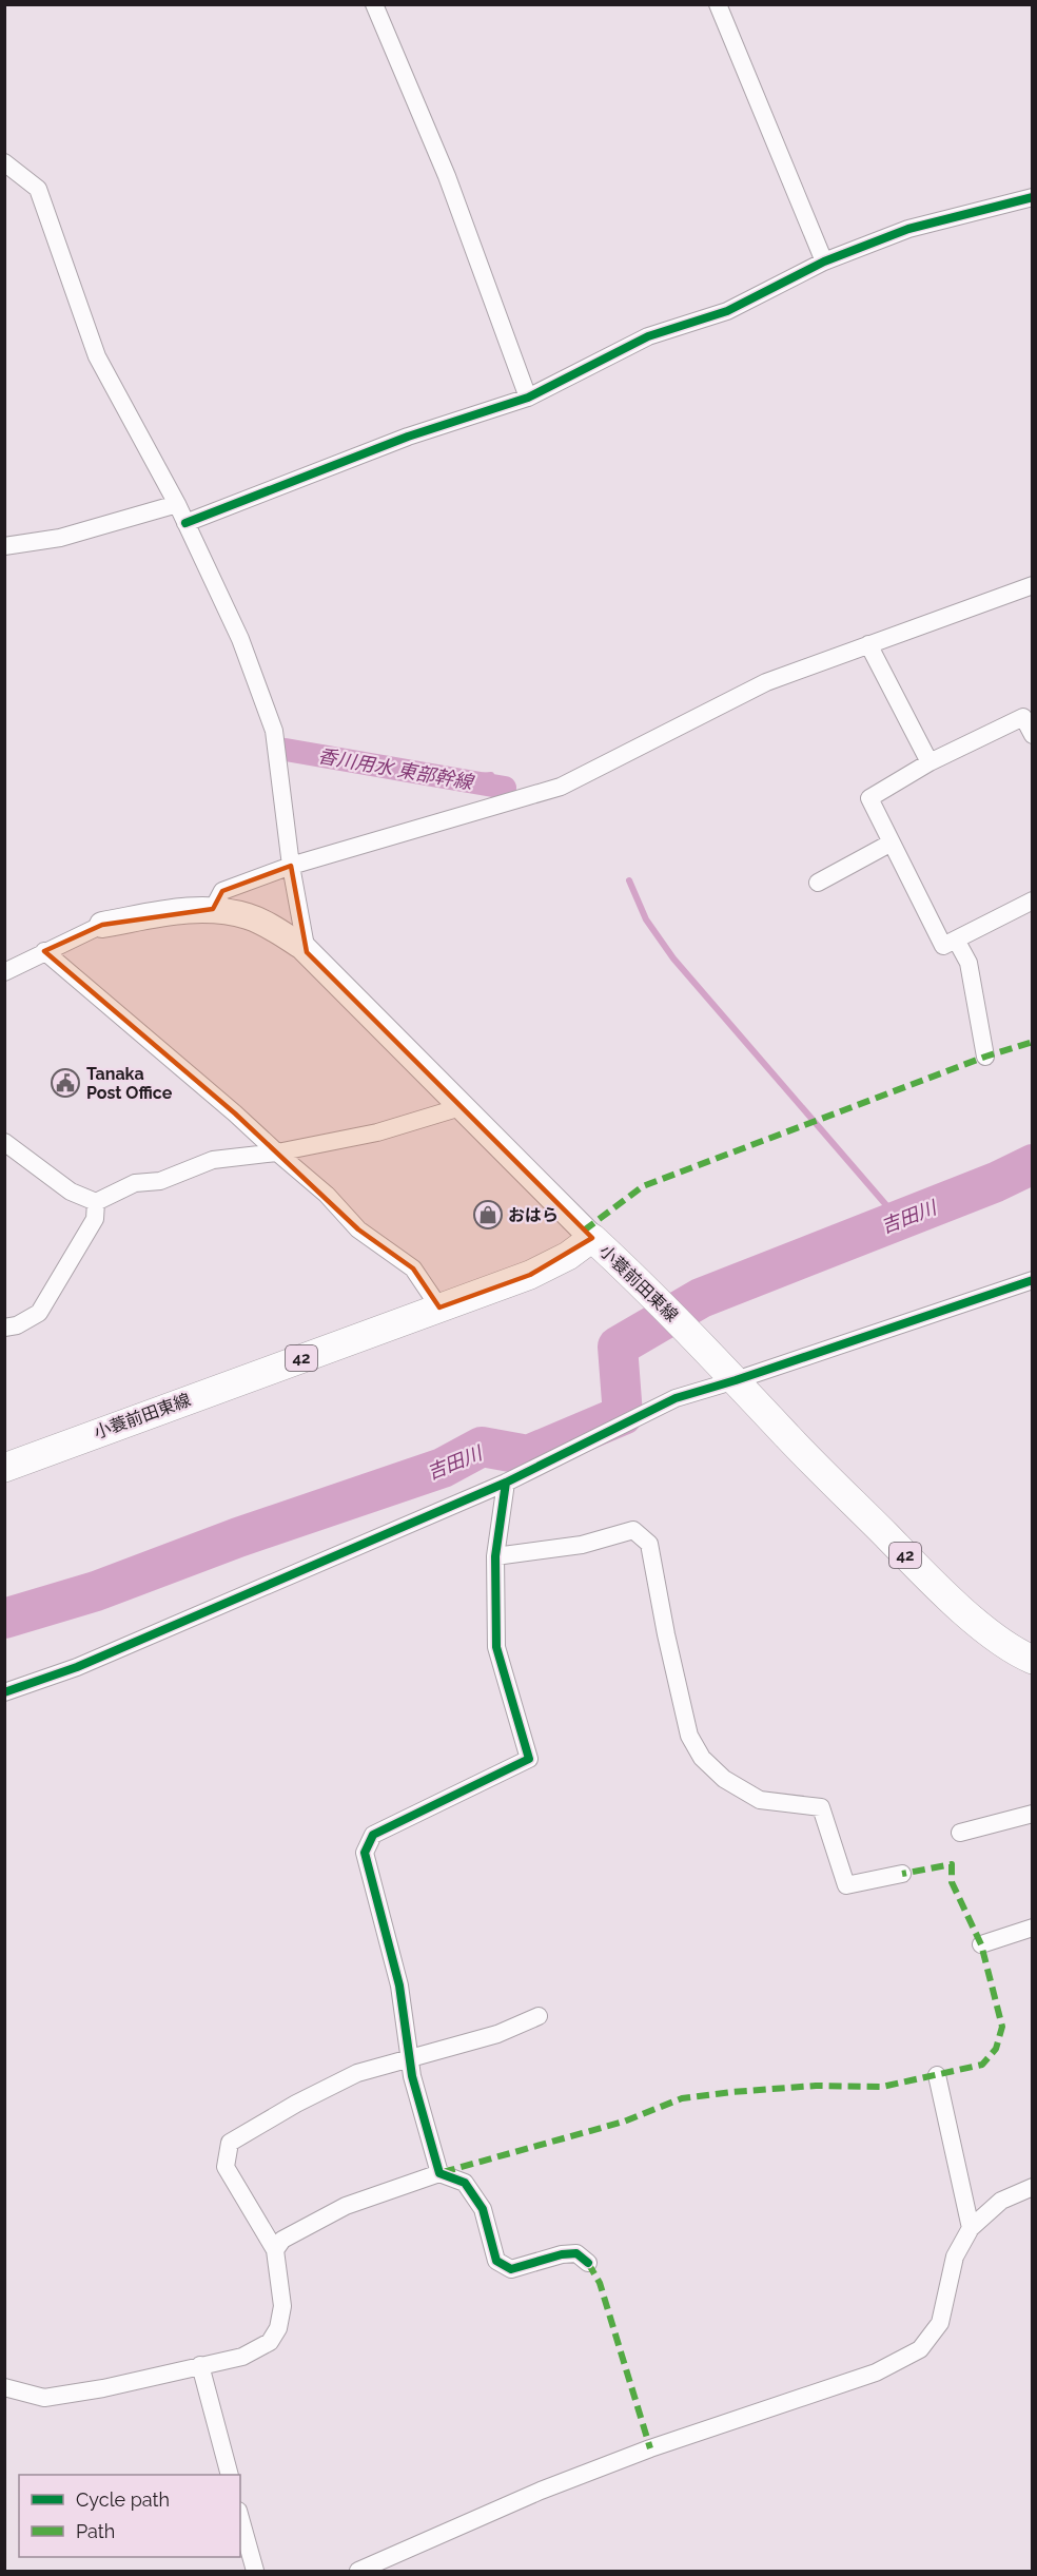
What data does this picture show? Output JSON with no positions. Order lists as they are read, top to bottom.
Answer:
{
  "streets": {
    "main road": ["小蓑前田東線", "42"]
  },
  "water": ["香川用水 東部幹線", "吉田川"],
  "places": {
    "public building": ["Tanaka Post Office"],
    "shop": ["おはら"]
  },
  "legend": ["Cycle path", "Path"]
}
